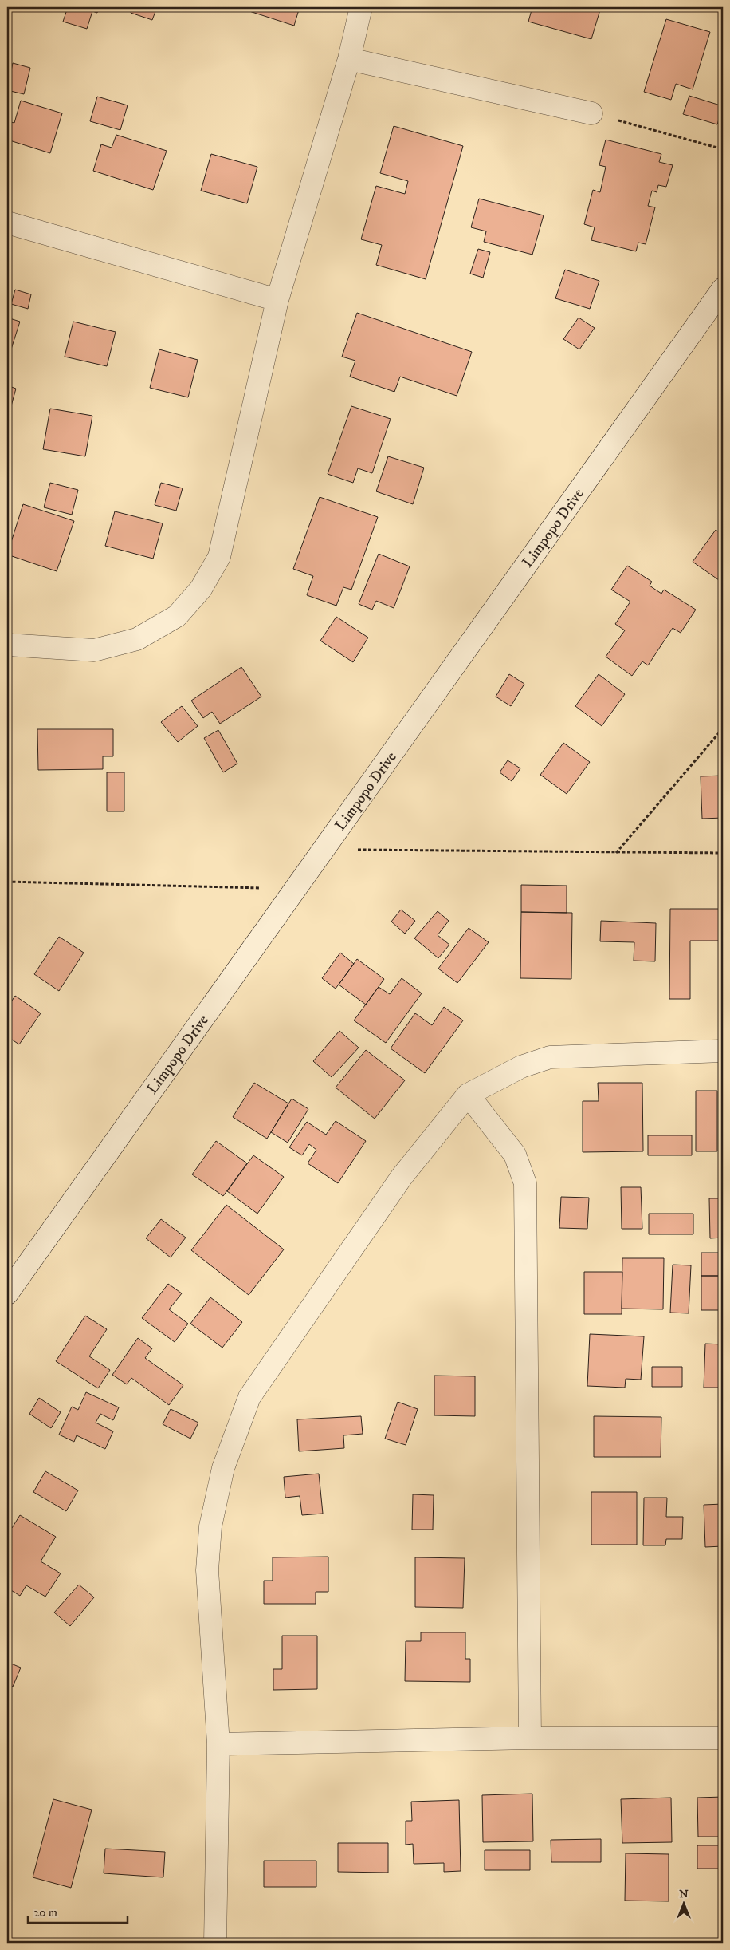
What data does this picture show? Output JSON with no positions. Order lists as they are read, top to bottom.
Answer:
{
  "streets": {
    "street": ["Limpopo Drive"]
  },
  "scale_bar": "20 m",
  "north": "top"
}
